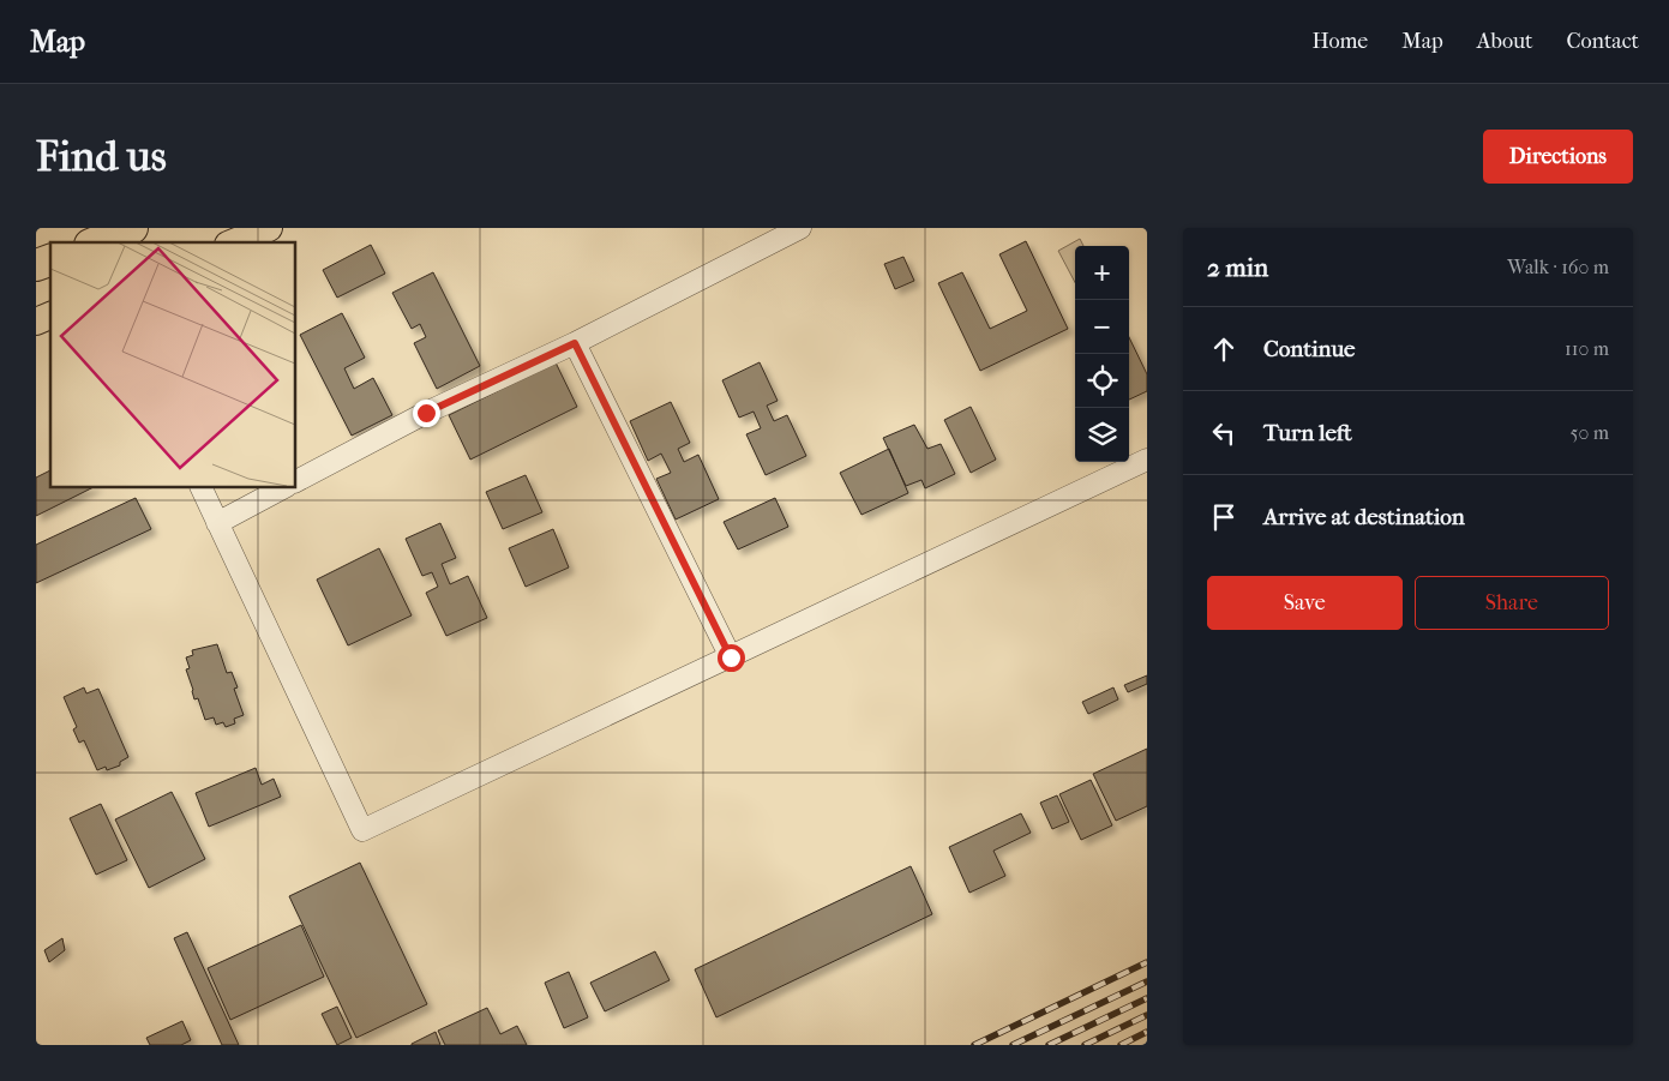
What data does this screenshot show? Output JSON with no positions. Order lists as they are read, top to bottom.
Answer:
{
  "page": {
    "header": "Map",
    "nav": [
      "Home",
      "Map",
      "About",
      "Contact"
    ],
    "buttons": [
      "Directions",
      ["Save", "Share"]
    ],
    "title": "Find us",
    "heading": ["2 min", "Walk · 160 m"],
    "map_buttons": ["+", "−"],
    "list": [
      ["Continue", "110 m"],
      ["Turn left", "50 m"],
      "Arrive at destination"
    ]
  }
}
